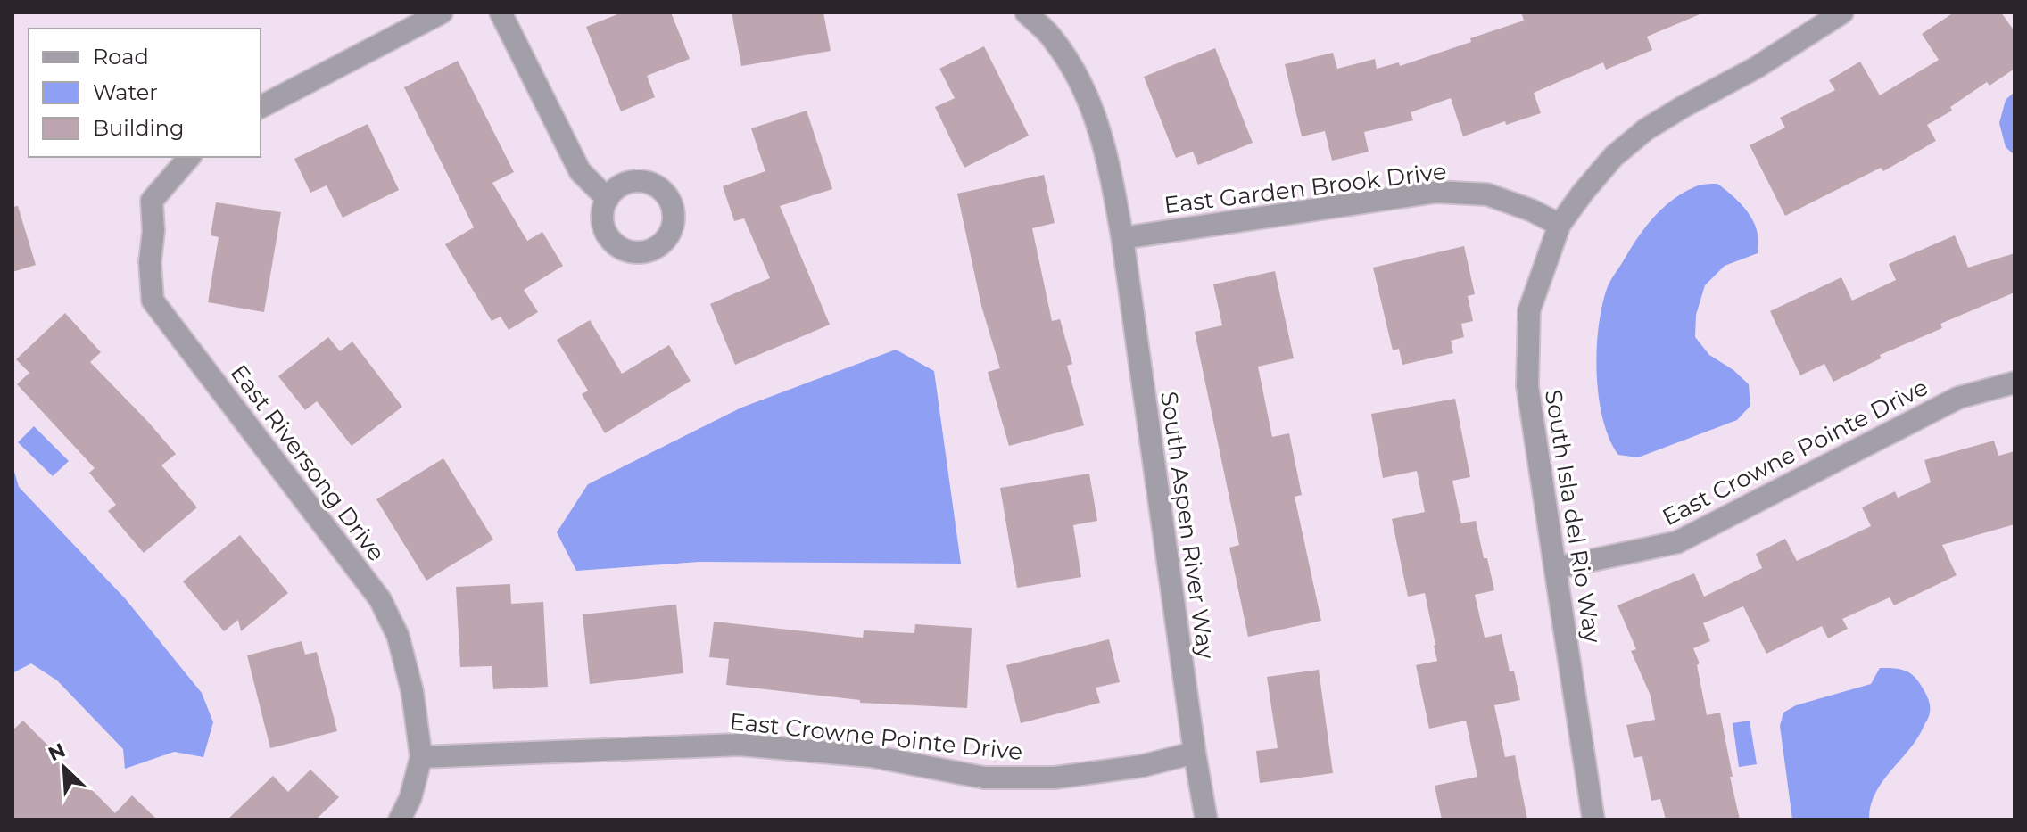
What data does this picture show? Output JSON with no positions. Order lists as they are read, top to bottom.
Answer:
{
  "streets": {
    "street": [
      "East Garden Brook Drive",
      "East Crowne Pointe Drive",
      "East Riversong Drive",
      "South Isla del Rio Way",
      "South Aspen River Way"
    ]
  },
  "crossings": [
    ["East Garden Brook Drive", "South Isla del Rio Way"],
    ["East Garden Brook Drive", "South Aspen River Way"],
    ["East Crowne Pointe Drive", "East Riversong Drive"],
    ["East Crowne Pointe Drive", "South Isla del Rio Way"],
    ["East Crowne Pointe Drive", "South Aspen River Way"]
  ],
  "legend": ["Road", "Water", "Building"],
  "north": "top left"
}
